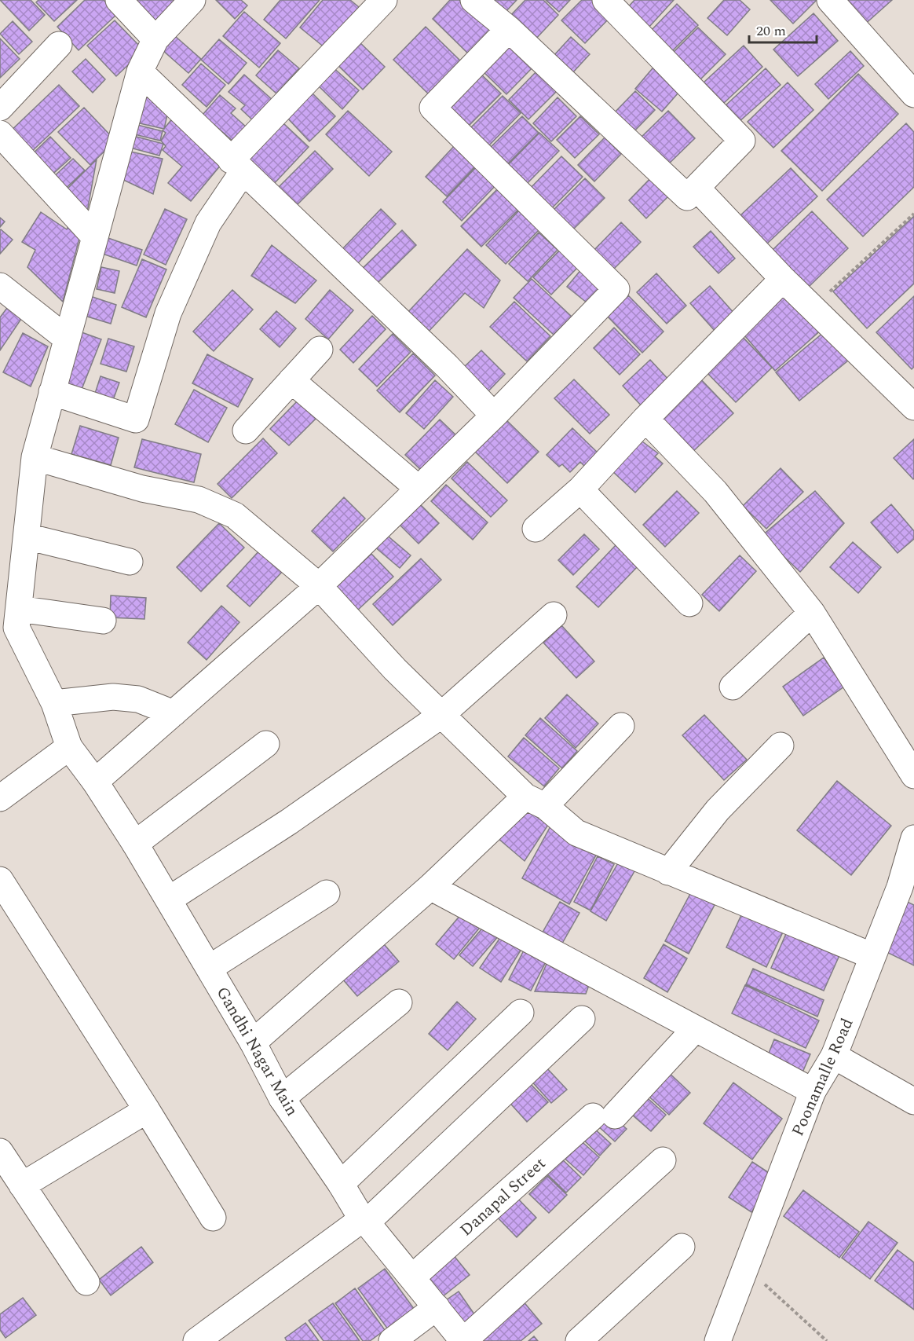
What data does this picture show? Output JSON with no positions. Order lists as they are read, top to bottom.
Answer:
{
  "streets": {
    "street": ["Gandhi Nagar Main", "Poonamalle Road", "Danapal Street"]
  },
  "crossings": [
    ["Gandhi Nagar Main", "Danapal Street"]
  ],
  "scale_bar": "20 m"
}
